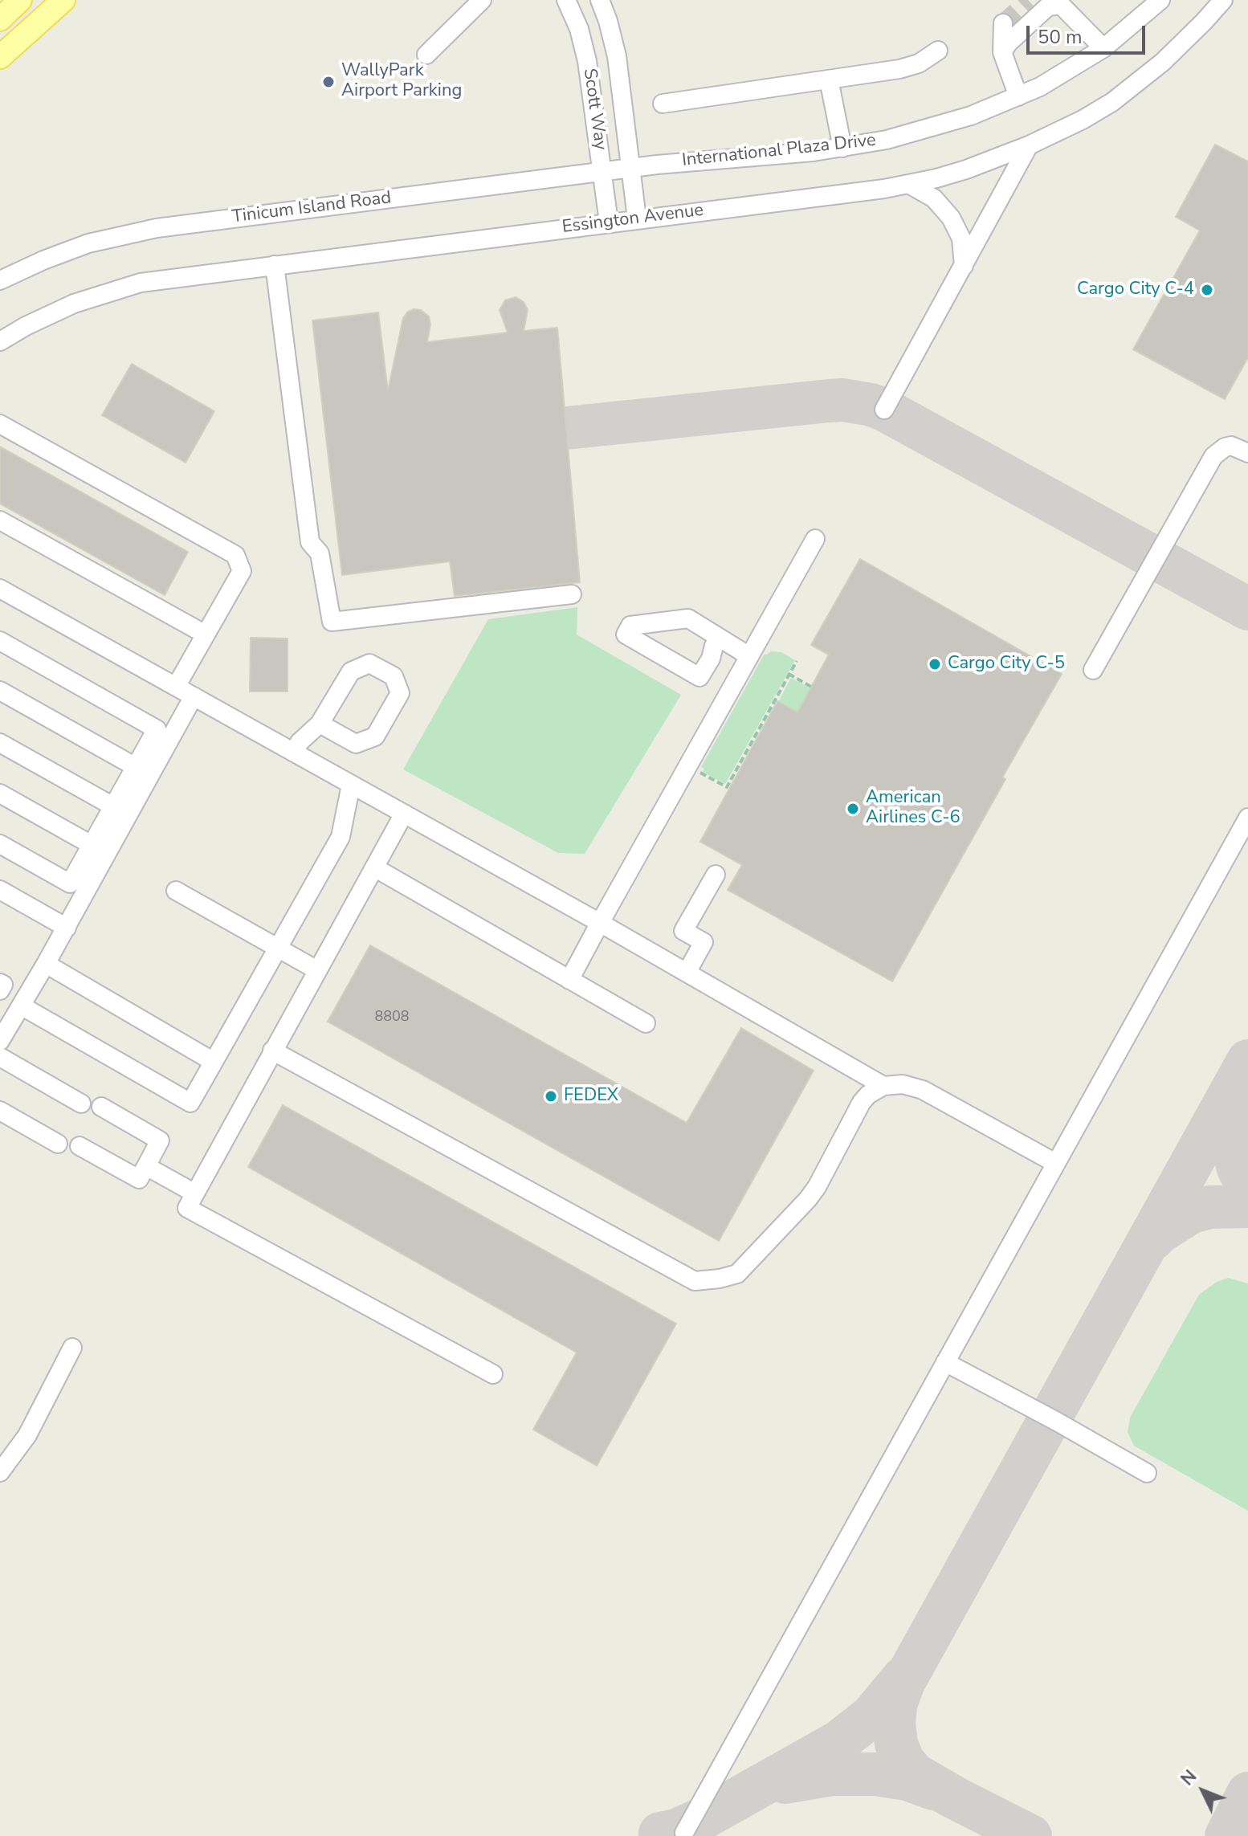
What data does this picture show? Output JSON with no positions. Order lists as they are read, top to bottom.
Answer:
{
  "streets": {
    "street": [
      "Scott Way",
      "International Plaza Drive",
      "Tinicum Island Road",
      "Essington Avenue"
    ]
  },
  "crossings": [
    ["Scott Way", "International Plaza Drive"],
    ["Scott Way", "Tinicum Island Road"],
    ["Scott Way", "Essington Avenue"],
    ["International Plaza Drive", "Tinicum Island Road"]
  ],
  "places": [
    "WallyPark Airport Parking",
    "Cargo City C-4",
    "Cargo City C-5",
    "American Airlines C-6",
    "FEDEX"
  ],
  "house_numbers": ["8808"],
  "scale_bar": "50 m",
  "north": "top left"
}
